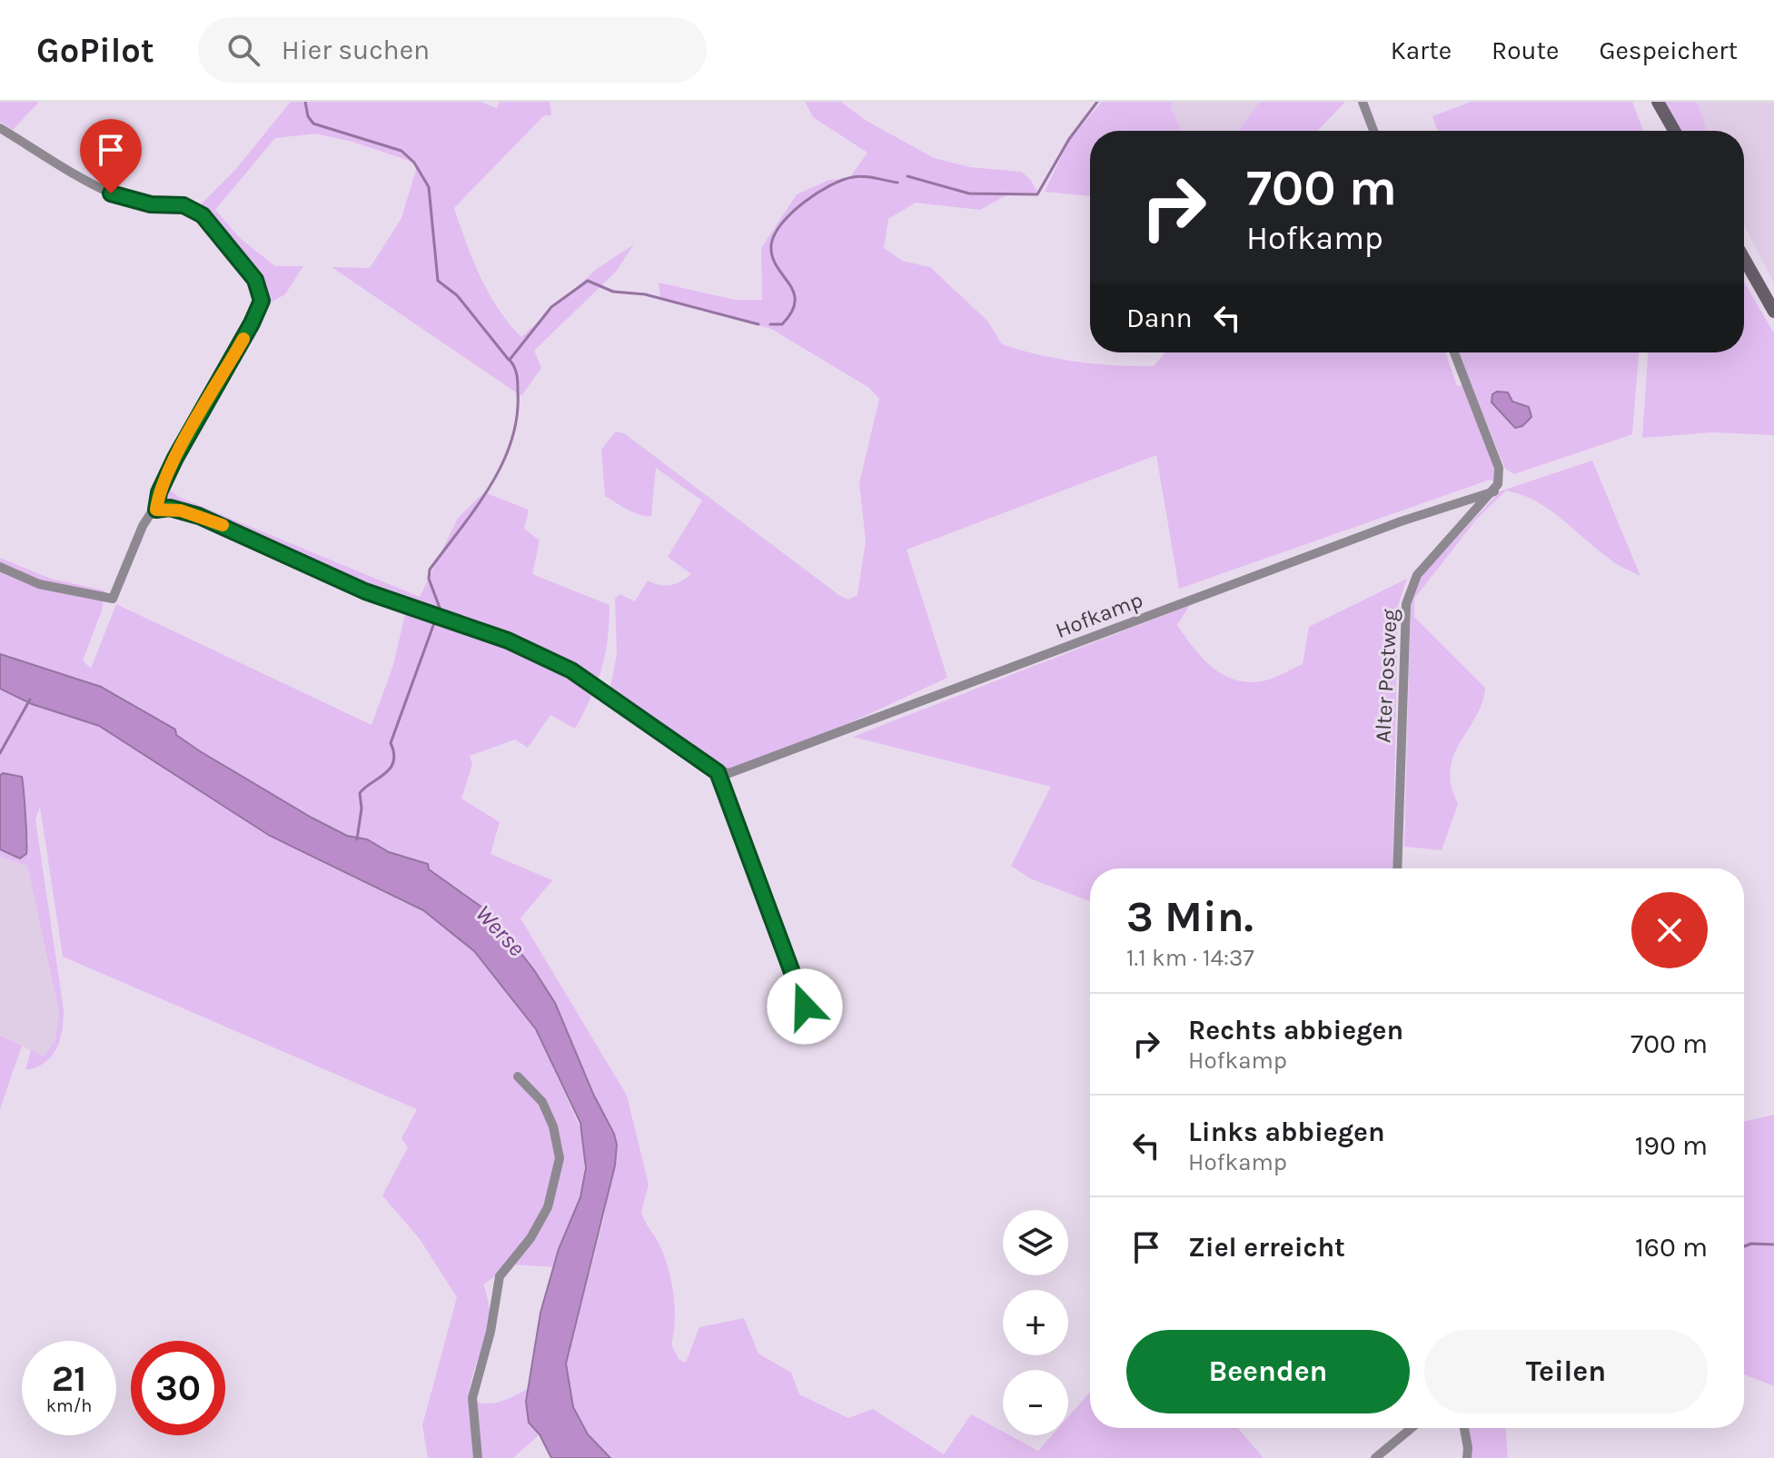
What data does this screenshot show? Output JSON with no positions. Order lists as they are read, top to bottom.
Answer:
{
  "streets": {
    "street": ["Hofkamp", "Alter Postweg"]
  },
  "crossings": [
    ["Hofkamp", "Alter Postweg"]
  ],
  "water": ["Werse"],
  "page": {
    "header": "GoPilot",
    "search": "Hier suchen",
    "nav": ["Karte", "Route", "Gespeichert"],
    "turn": ["700 m", "Hofkamp"],
    "then": "Dann",
    "heading": ["3 Min.", "1.1 km · 14:37"],
    "list": [
      {
        "name": "Rechts abbiegen",
        "note": "Hofkamp",
        "value": "700 m"
      },
      {
        "name": "Links abbiegen",
        "note": "Hofkamp",
        "value": "190 m"
      },
      {
        "name": "Ziel erreicht",
        "value": "160 m"
      }
    ],
    "map_buttons": ["+", "−"],
    "buttons": ["Beenden", "Teilen"],
    "speed": "21 km/h",
    "limit": "30"
  }
}
